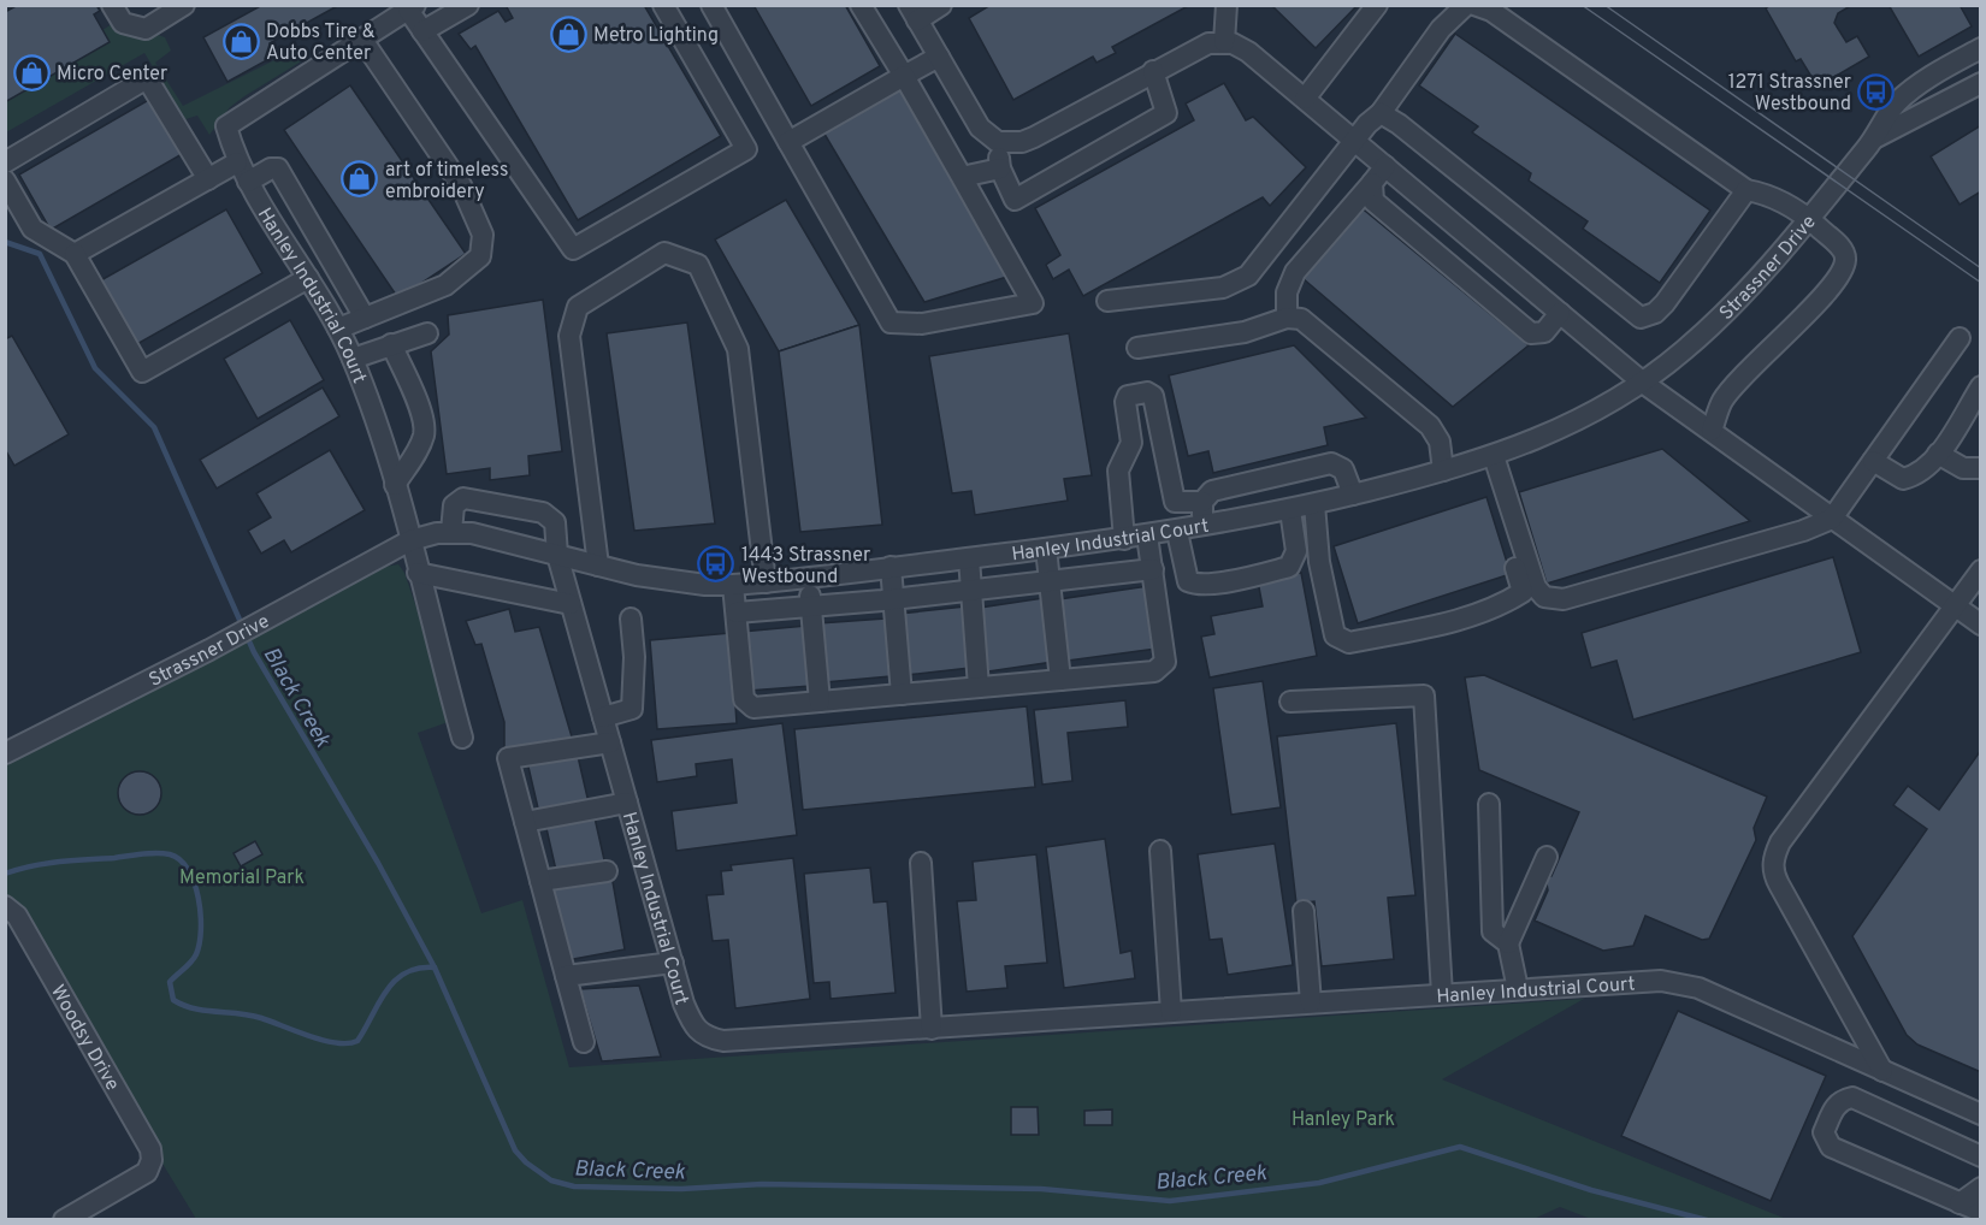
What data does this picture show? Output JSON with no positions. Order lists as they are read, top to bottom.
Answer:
{
  "streets": {
    "street": ["Strassner Drive", "Hanley Industrial Court", "Woodsy Drive"]
  },
  "crossings": [
    ["Strassner Drive", "Hanley Industrial Court"]
  ],
  "water": ["Black Creek"],
  "parks": ["Memorial Park", "Hanley Park"],
  "places": {
    "shop": [
      "Metro Lighting",
      "Dobbs Tire & Auto Center",
      "Micro Center",
      "art of timeless embroidery"
    ],
    "bus stop": ["1271 Strassner Westbound", "1443 Strassner Westbound"]
  }
}
